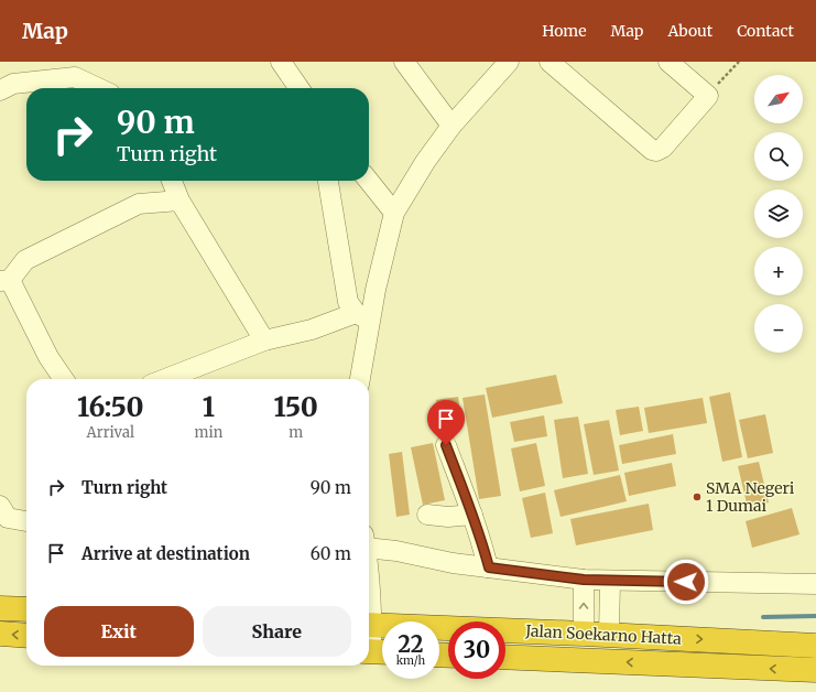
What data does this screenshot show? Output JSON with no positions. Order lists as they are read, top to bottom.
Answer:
{
  "streets": {
    "highway": ["Jalan Soekarno Hatta"]
  },
  "places": ["SMA Negeri 1 Dumai"],
  "north": "top right",
  "page": {
    "header": "Map",
    "nav": [
      "Home",
      "Map",
      "About",
      "Contact"
    ],
    "map_buttons": ["+", "−"],
    "turn": ["90 m", "Turn right"],
    "eta": [
      "16:50",
      "Arrival",
      "1",
      "min",
      "150",
      "m"
    ],
    "list": [
      {
        "name": "Turn right",
        "value": "90 m"
      },
      {
        "name": "Arrive at destination",
        "value": "60 m"
      }
    ],
    "buttons": ["Exit", "Share"],
    "speed": "22 km/h",
    "limit": "30"
  }
}
